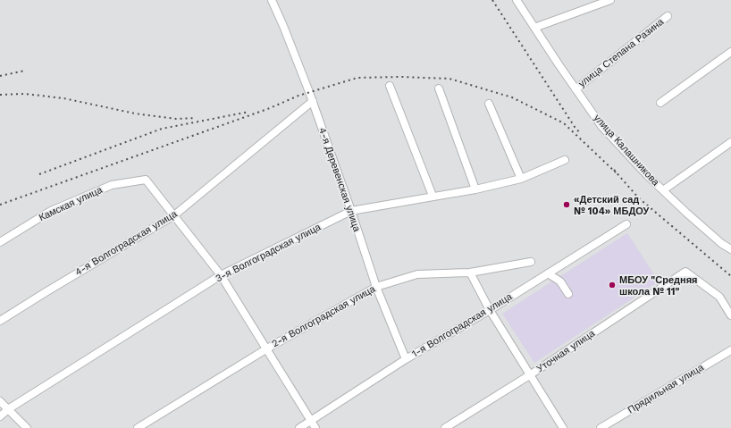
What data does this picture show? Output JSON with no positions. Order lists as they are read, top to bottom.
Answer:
{
  "streets": {
    "street": [
      "улица Степана Разина",
      "улица Калашникова",
      "4-я Деревенская улица",
      "Камская улица",
      "4-я Волгоградская улица",
      "3-я Волгоградская улица",
      "2-я Волгоградская улица",
      "1-я Волгоградская улица",
      "Уточная улица",
      "Прядильная улица"
    ]
  },
  "crossings": [
    ["улица Степана Разина", "улица Калашникова"],
    ["4-я Деревенская улица", "4-я Волгоградская улица"],
    ["4-я Деревенская улица", "3-я Волгоградская улица"],
    ["4-я Деревенская улица", "2-я Волгоградская улица"],
    ["4-я Деревенская улица", "1-я Волгоградская улица"],
    ["Камская улица", "4-я Волгоградская улица"]
  ],
  "places": ["«Детский сад № 104» МБДОУ", "МБОУ \"Средняя школа № 11\""]
}
